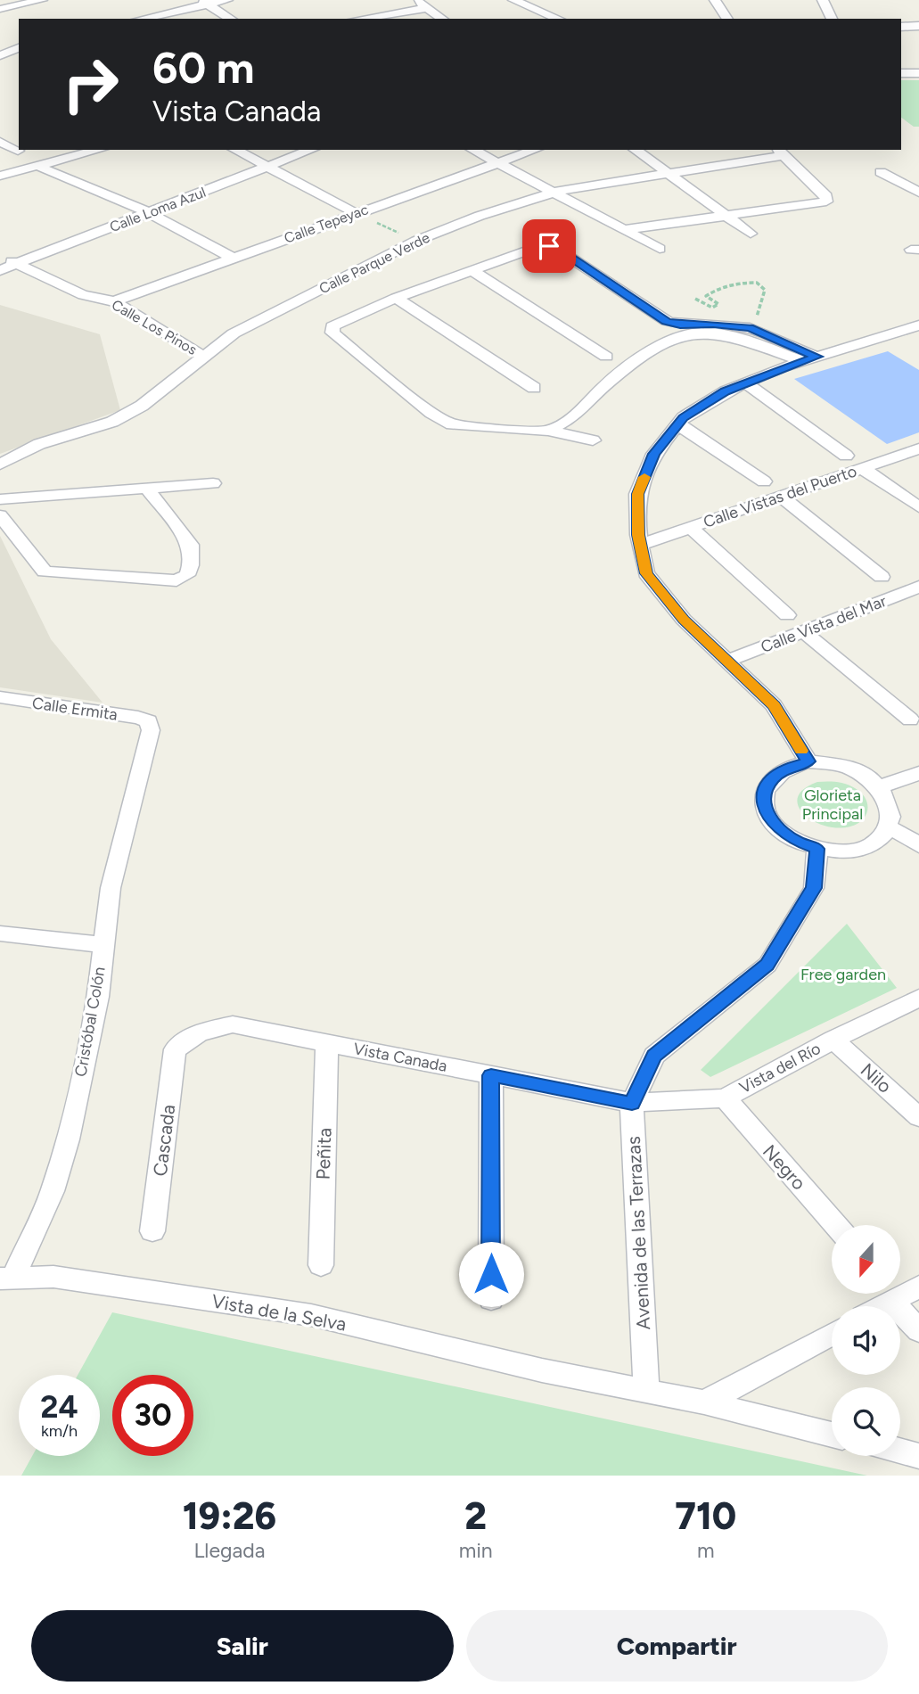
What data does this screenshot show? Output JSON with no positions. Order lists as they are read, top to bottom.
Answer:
{
  "streets": {
    "street": [
      "Calle Loma Azul",
      "Calle Tepeyac",
      "Calle Parque Verde",
      "Calle Los Pinos",
      "Calle Vistas del Puerto",
      "Calle Vista del Mar",
      "Calle Ermita",
      "Cristóbal Colón",
      "Vista Canada",
      "Vista del Río",
      "Nilo",
      "Cascada",
      "Peñita",
      "Negro",
      "Avenida de las Terrazas",
      "Vista de la Selva"
    ]
  },
  "crossings": [
    ["Calle Loma Azul", "Calle Los Pinos"],
    ["Calle Tepeyac", "Calle Los Pinos"],
    ["Calle Parque Verde", "Calle Los Pinos"],
    ["Calle Ermita", "Cristóbal Colón"],
    ["Cristóbal Colón", "Vista de la Selva"],
    ["Vista Canada", "Vista del Río"],
    ["Vista Canada", "Cascada"],
    ["Vista Canada", "Peñita"],
    ["Vista Canada", "Avenida de las Terrazas"],
    ["Vista del Río", "Nilo"],
    ["Vista del Río", "Negro"],
    ["Vista del Río", "Avenida de las Terrazas"],
    ["Avenida de las Terrazas", "Vista de la Selva"]
  ],
  "parks": ["Glorieta Principal", "Free garden"],
  "north": "bottom",
  "page": {
    "turn": ["60 m", "Vista Canada"],
    "speed": "24 km/h",
    "limit": "30",
    "eta": [
      "19:26",
      "Llegada",
      "2",
      "min",
      "710",
      "m"
    ],
    "buttons": ["Salir", "Compartir"]
  }
}
